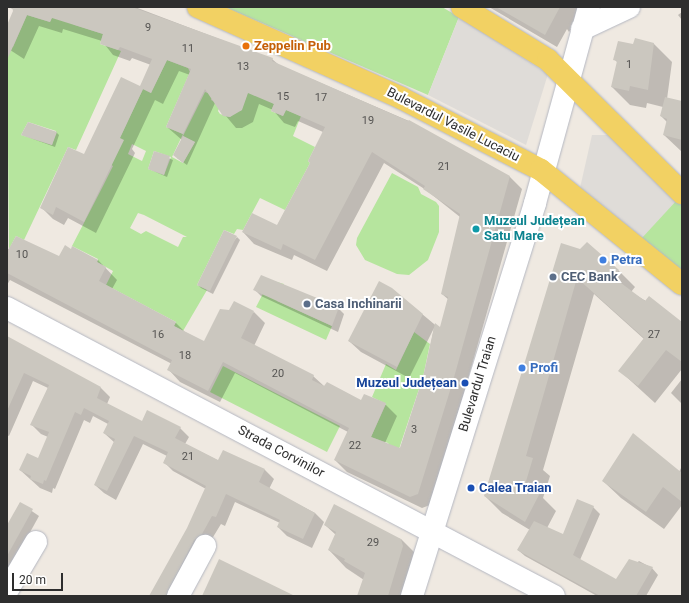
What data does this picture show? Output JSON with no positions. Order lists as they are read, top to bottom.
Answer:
{
  "streets": {
    "main road": ["Bulevardul Vasile Lucaciu"],
    "street": ["Bulevardul Traian", "Strada Corvinilor"]
  },
  "crossings": [
    ["Bulevardul Vasile Lucaciu", "Bulevardul Traian"],
    ["Bulevardul Traian", "Strada Corvinilor"]
  ],
  "places": [
    "Zeppelin Pub",
    "Muzeul Județean Satu Mare",
    "Petra",
    "CEC Bank",
    "Casa Inchinarii",
    "Profi",
    "Muzeul Județean",
    "Calea Traian"
  ],
  "house_numbers": [
    "9",
    "11",
    "1",
    "13",
    "15",
    "17",
    "19",
    "21",
    "10",
    "16",
    "27",
    "18",
    "20",
    "3",
    "22",
    "21",
    "29"
  ],
  "scale_bar": "20 m"
}
